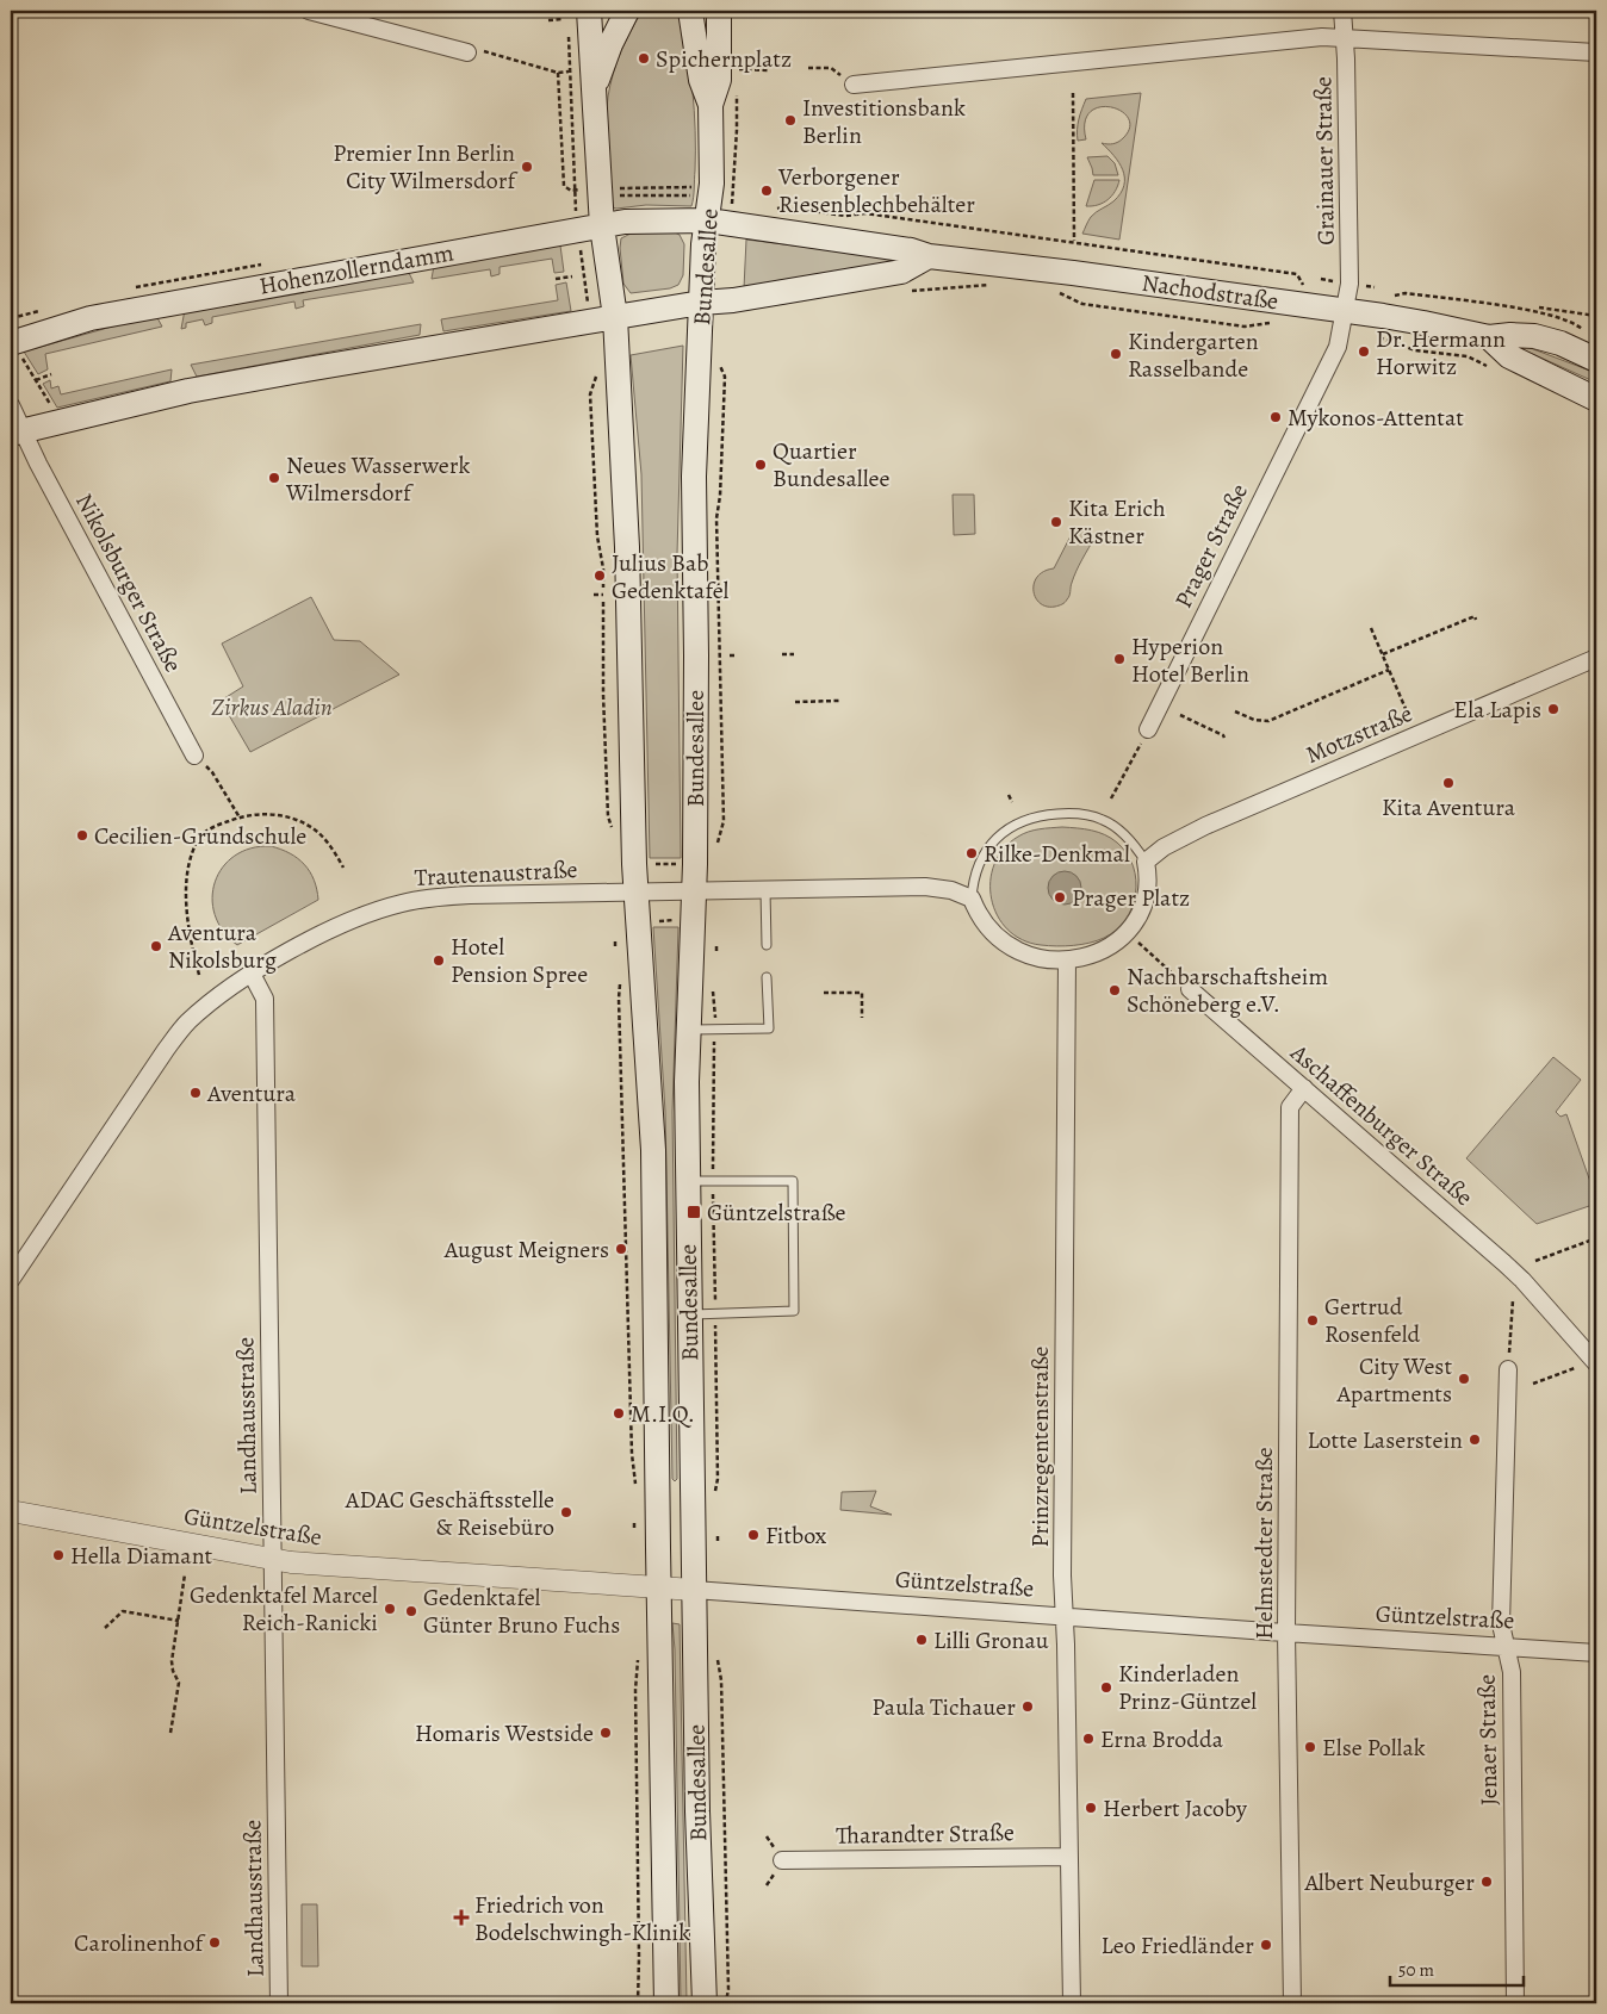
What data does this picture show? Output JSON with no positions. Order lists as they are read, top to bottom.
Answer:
{
  "streets": {
    "main road": ["Bundesallee", "Hohenzollerndamm", "Nachodstraße"],
    "street": [
      "Grainauer Straße",
      "Prager Straße",
      "Nikolsburger Straße",
      "Motzstraße",
      "Trautenaustraße",
      "Aschaffenburger Straße",
      "Landhausstraße",
      "Prinzregentenstraße",
      "Güntzelstraße",
      "Helmstedter Straße",
      "Jenaer Straße",
      "Tharandter Straße"
    ]
  },
  "crossings": [
    ["Grainauer Straße", "Nachodstraße"],
    ["Grainauer Straße", "Prager Straße"],
    ["Bundesallee", "Hohenzollerndamm"],
    ["Bundesallee", "Nachodstraße"],
    ["Bundesallee", "Trautenaustraße"],
    ["Bundesallee", "Güntzelstraße"],
    ["Hohenzollerndamm", "Nachodstraße"],
    ["Nachodstraße", "Prager Straße"],
    ["Motzstraße", "Trautenaustraße"],
    ["Motzstraße", "Prinzregentenstraße"],
    ["Trautenaustraße", "Landhausstraße"],
    ["Trautenaustraße", "Prinzregentenstraße"],
    ["Aschaffenburger Straße", "Helmstedter Straße"],
    ["Landhausstraße", "Güntzelstraße"],
    ["Prinzregentenstraße", "Güntzelstraße"],
    ["Prinzregentenstraße", "Tharandter Straße"],
    ["Güntzelstraße", "Helmstedter Straße"],
    ["Güntzelstraße", "Jenaer Straße"]
  ],
  "parks": ["Zirkus Aladin"],
  "places": {
    "other": [
      "Spichernplatz",
      "Investitionsbank Berlin",
      "Premier Inn Berlin City Wilmersdorf",
      "Verborgener Riesenblechbehälter",
      "Dr. Hermann Horwitz",
      "Kindergarten Rasselbande",
      "Mykonos-Attentat",
      "Quartier Bundesallee",
      "Neues Wasserwerk Wilmersdorf",
      "Kita Erich Kästner",
      "Julius Bab Gedenktafel",
      "Hyperion Hotel Berlin",
      "Ela Lapis",
      "Kita Aventura",
      "Cecilien-Grundschule",
      "Rilke-Denkmal",
      "Prager Platz",
      "Aventura Nikolsburg",
      "Hotel Pension Spree",
      "Nachbarschaftsheim Schöneberg e.V.",
      "Aventura",
      "August Meigners",
      "Gertrud Rosenfeld",
      "City West Apartments",
      "M.I.Q.",
      "Lotte Laserstein",
      "ADAC Geschäftsstelle & Reisebüro",
      "Fitbox",
      "Hella Diamant",
      "Gedenktafel Marcel Reich-Ranicki",
      "Gedenktafel Günter Bruno Fuchs",
      "Lilli Gronau",
      "Kinderladen Prinz-Güntzel",
      "Paula Tichauer",
      "Homaris Westside",
      "Erna Brodda",
      "Else Pollak",
      "Herbert Jacoby",
      "Albert Neuburger",
      "Carolinenhof",
      "Leo Friedländer"
    ],
    "transit": ["Güntzelstraße"],
    "health": ["Friedrich von Bodelschwingh-Klinik"]
  },
  "scale_bar": "50 m"
}
